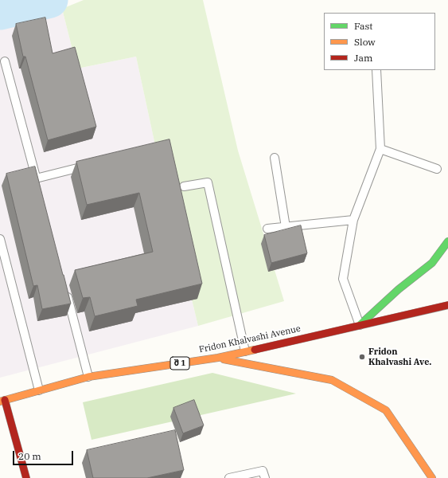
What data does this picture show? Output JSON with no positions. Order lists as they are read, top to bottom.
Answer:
{
  "streets": {
    "main road": ["Fridon Khalvashi Avenue", "შ 1"]
  },
  "places": ["Fridon Khalvashi Ave."],
  "legend": ["Fast", "Slow", "Jam"],
  "scale_bar": "20 m"
}
